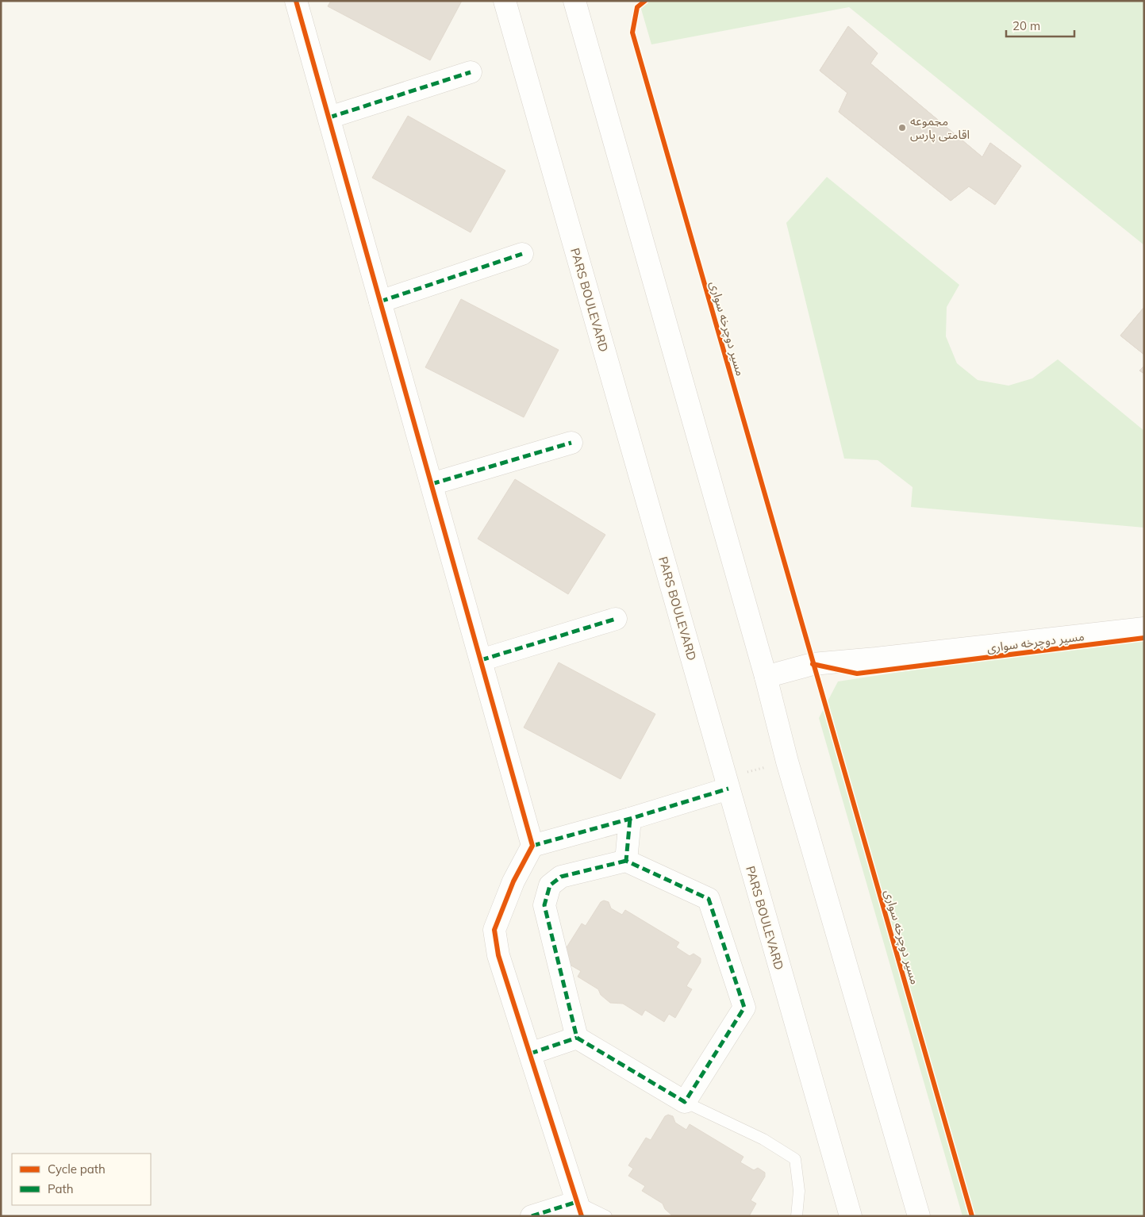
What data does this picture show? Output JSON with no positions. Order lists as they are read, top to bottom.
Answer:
{
  "streets": {
    "street": ["PARS BOULEVARD"],
    "cycle path": ["مسیر دوچرخه سواری"]
  },
  "places": ["مجموعه اقامتی پارس"],
  "legend": ["Cycle path", "Path"],
  "scale_bar": "20 m"
}
